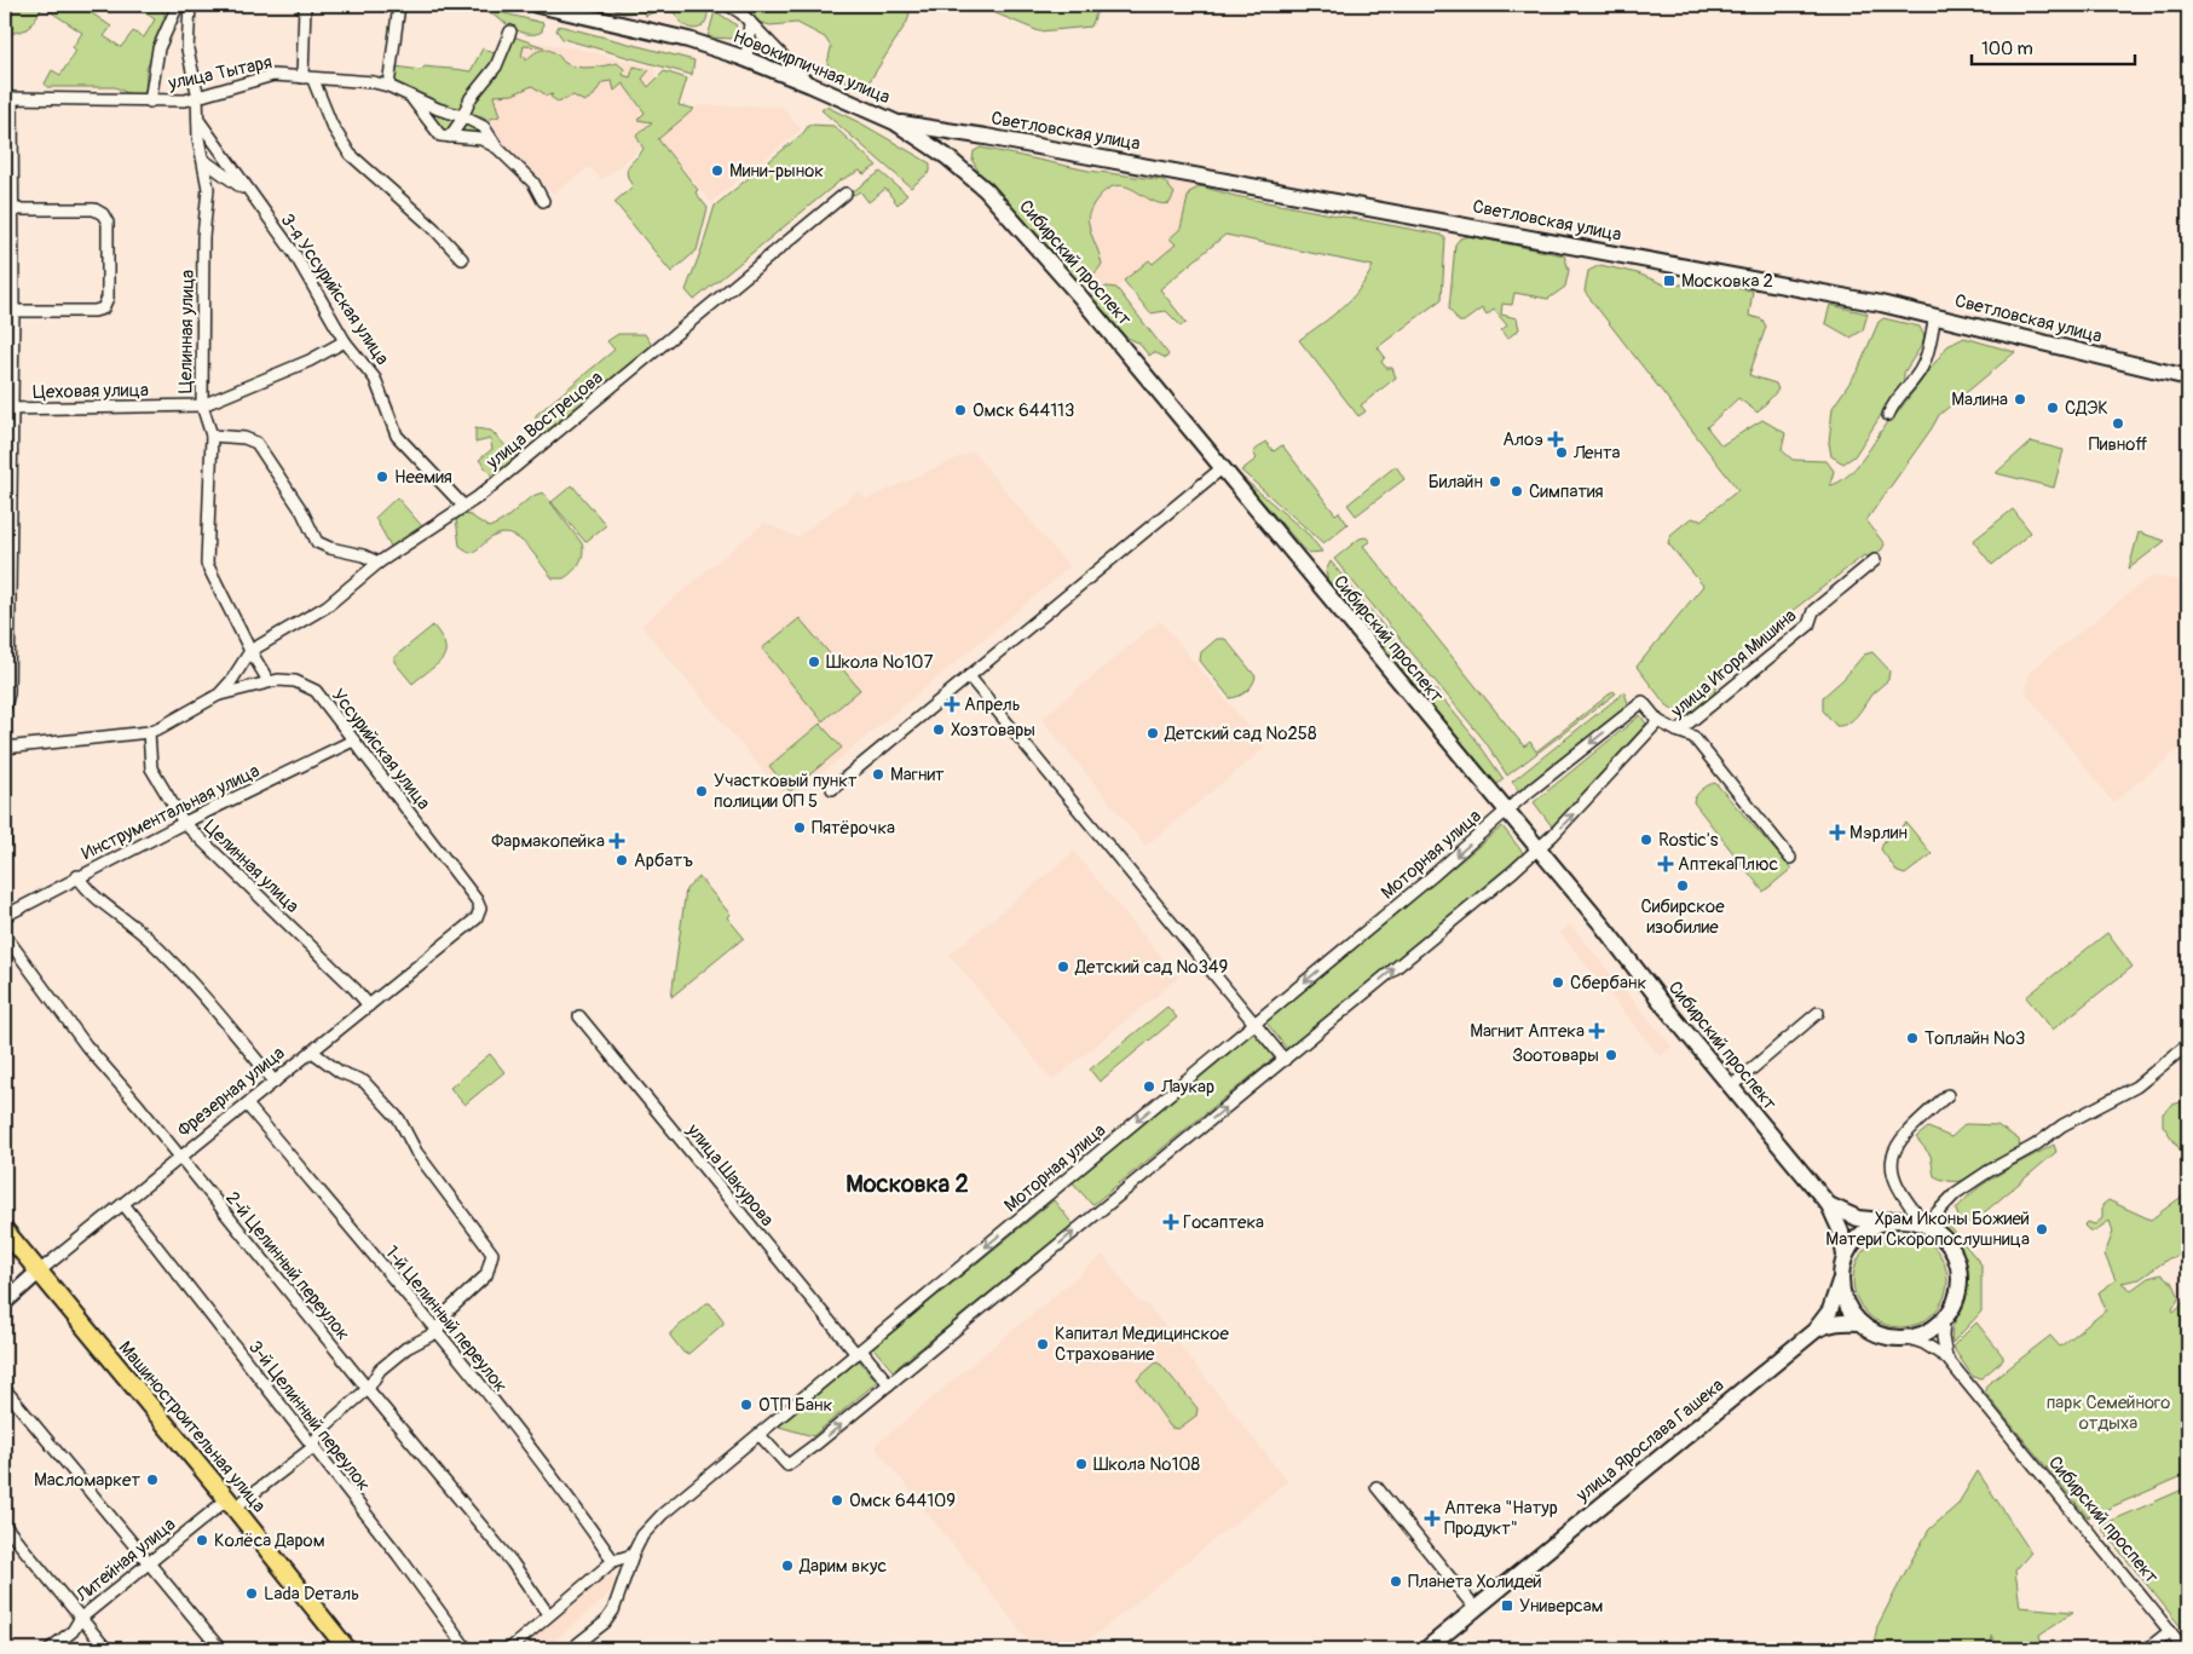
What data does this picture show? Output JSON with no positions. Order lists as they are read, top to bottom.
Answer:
{
  "streets": {
    "main road": [
      "Новокирпичная улица",
      "Светловская улица",
      "Сибирский проспект",
      "Фрезерная улица",
      "Машиностроительная улица",
      "улица Ярослава Гашека"
    ],
    "street": [
      "улица Тытаря",
      "3-я Уссурийская улица",
      "Целинная улица",
      "Цеховая улица",
      "улица Вострецова",
      "улица Игоря Мишина",
      "Уссурийская улица",
      "Инструментальная улица",
      "Моторная улица",
      "улица Шакурова",
      "2-й Целинный переулок",
      "1-й Целинный переулок",
      "3-й Целинный переулок",
      "Литейная улица"
    ]
  },
  "crossings": [
    ["Новокирпичная улица", "Светловская улица"],
    ["Новокирпичная улица", "Сибирский проспект"],
    ["улица Тытаря", "Целинная улица"],
    ["Светловская улица", "Сибирский проспект"],
    ["Сибирский проспект", "улица Игоря Мишина"],
    ["Сибирский проспект", "Моторная улица"],
    ["3-я Уссурийская улица", "Целинная улица"],
    ["3-я Уссурийская улица", "Цеховая улица"],
    ["3-я Уссурийская улица", "улица Вострецова"],
    ["Целинная улица", "Цеховая улица"],
    ["Целинная улица", "улица Вострецова"],
    ["Целинная улица", "Уссурийская улица"],
    ["Целинная улица", "Инструментальная улица"],
    ["Целинная улица", "Фрезерная улица"],
    ["улица Игоря Мишина", "Моторная улица"],
    ["Уссурийская улица", "Инструментальная улица"],
    ["Уссурийская улица", "Фрезерная улица"],
    ["Моторная улица", "улица Шакурова"],
    ["Фрезерная улица", "2-й Целинный переулок"],
    ["Фрезерная улица", "1-й Целинный переулок"],
    ["Фрезерная улица", "3-й Целинный переулок"],
    ["Фрезерная улица", "Машиностроительная улица"],
    ["Фрезерная улица", "Литейная улица"],
    ["2-й Целинный переулок", "Литейная улица"],
    ["1-й Целинный переулок", "Литейная улица"],
    ["3-й Целинный переулок", "Литейная улица"],
    ["Машиностроительная улица", "Литейная улица"]
  ],
  "one_way": ["улица Игоря Мишина"],
  "districts": ["Московка 2"],
  "parks": ["парк Семейного отдыха"],
  "places": {
    "other": [
      "Мини-рынок",
      "Малина",
      "СДЭК",
      "Омск 644113",
      "Пивноff",
      "Лента",
      "Неемия",
      "Билайн",
      "Симпатия",
      "Школа №107",
      "Хозтовары",
      "Детский сад №258",
      "Магнит",
      "Участковый пункт полиции ОП 5",
      "Пятёрочка",
      "Rostic's",
      "Арбатъ",
      "Сибирское изобилие",
      "Детский сад №349",
      "Сбербанк",
      "Топлайн №3",
      "Зоотовары",
      "Лаукар",
      "Храм Иконы Божией Матери Скоропослушница",
      "Капитал Медицинское Страхование",
      "ОТП Банк",
      "Школа №108",
      "Масломаркет",
      "Омск 644109",
      "Колёса Даром",
      "Дарим вкус",
      "Планета Холидей",
      "Lada Dеталь"
    ],
    "transit": ["Московка 2", "Универсам"],
    "health": [
      "Алоэ",
      "Апрель",
      "Мэрлин",
      "Фармакопейка",
      "АптекаПлюс",
      "Магнит Аптека",
      "Госаптека",
      "Аптека \"Натур Продукт\""
    ]
  },
  "scale_bar": "100 m"
}
